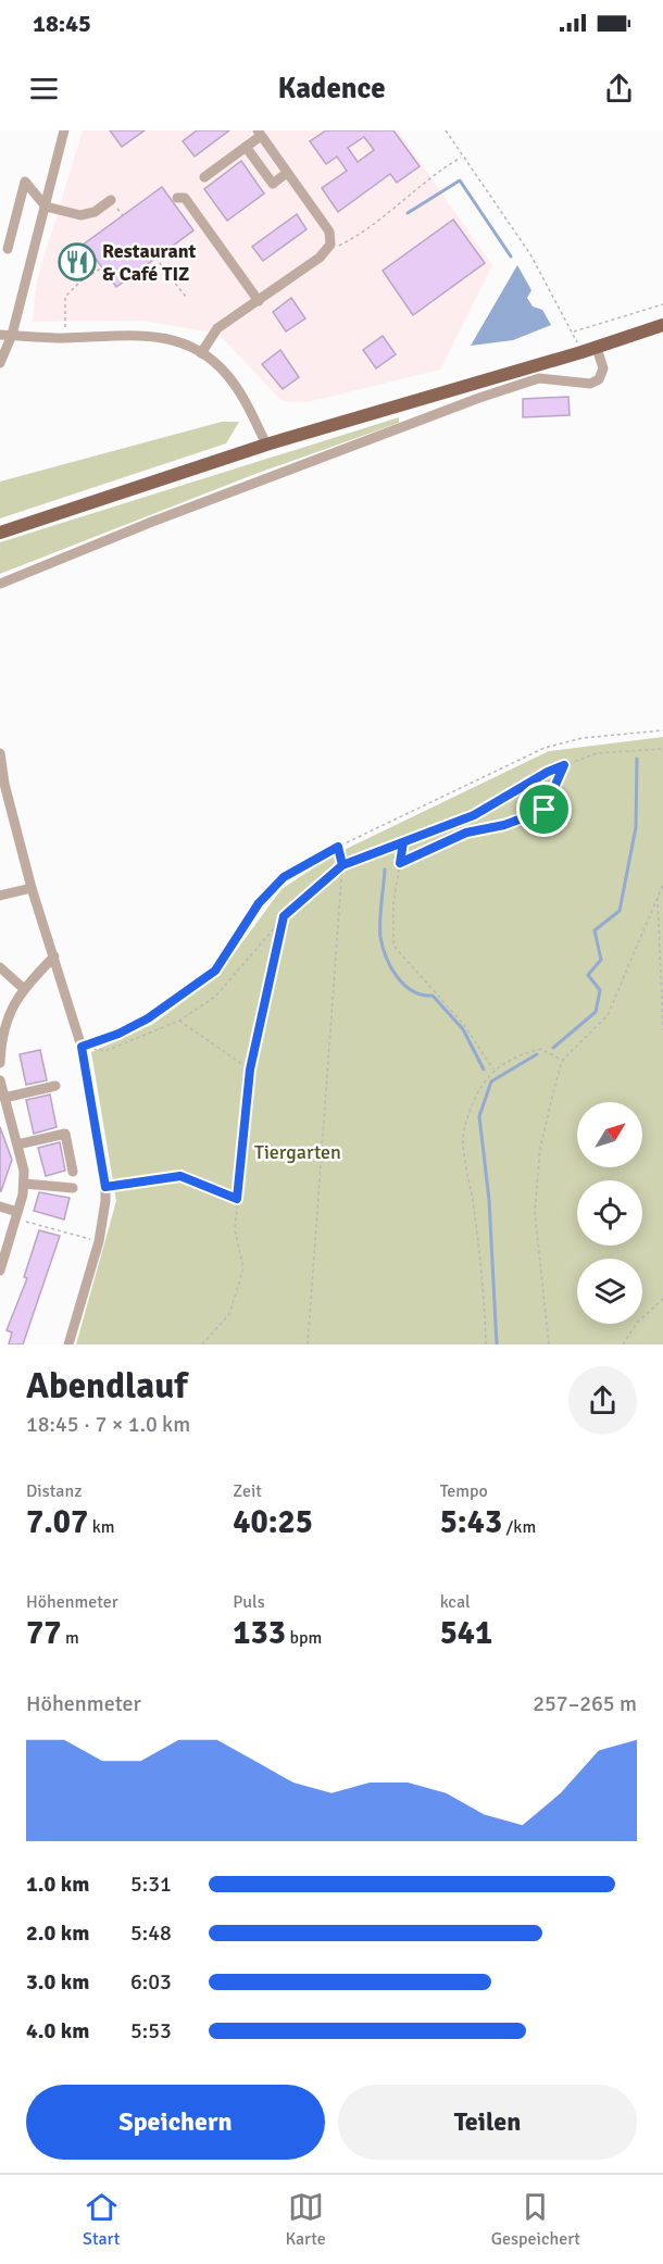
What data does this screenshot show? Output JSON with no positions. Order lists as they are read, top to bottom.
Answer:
{
  "parks": ["Tiergarten"],
  "places": {
    "restaurant": ["Restaurant & Café TIZ"]
  },
  "north": "top right",
  "page": {
    "status": "18:45",
    "header": "Kadence",
    "heading": ["Abendlauf", "18:45 · 7 × 1.0 km"],
    "stats": [
      ["Distanz", "7.07 km"],
      ["Zeit", "40:25"],
      ["Tempo", "5:43 /km"],
      ["Höhenmeter", "77 m"],
      ["Puls", "133 bpm"],
      ["kcal", "541"]
    ],
    "chart": ["Höhenmeter", "257–265 m"],
    "list": [
      {
        "name": "1.0 km",
        "note": "5:31"
      },
      {
        "name": "2.0 km",
        "note": "5:48"
      },
      {
        "name": "3.0 km",
        "note": "6:03"
      },
      {
        "name": "4.0 km",
        "note": "5:53"
      }
    ],
    "buttons": ["Speichern", "Teilen"],
    "tabs": ["Start", "Karte", "Gespeichert"]
  }
}
